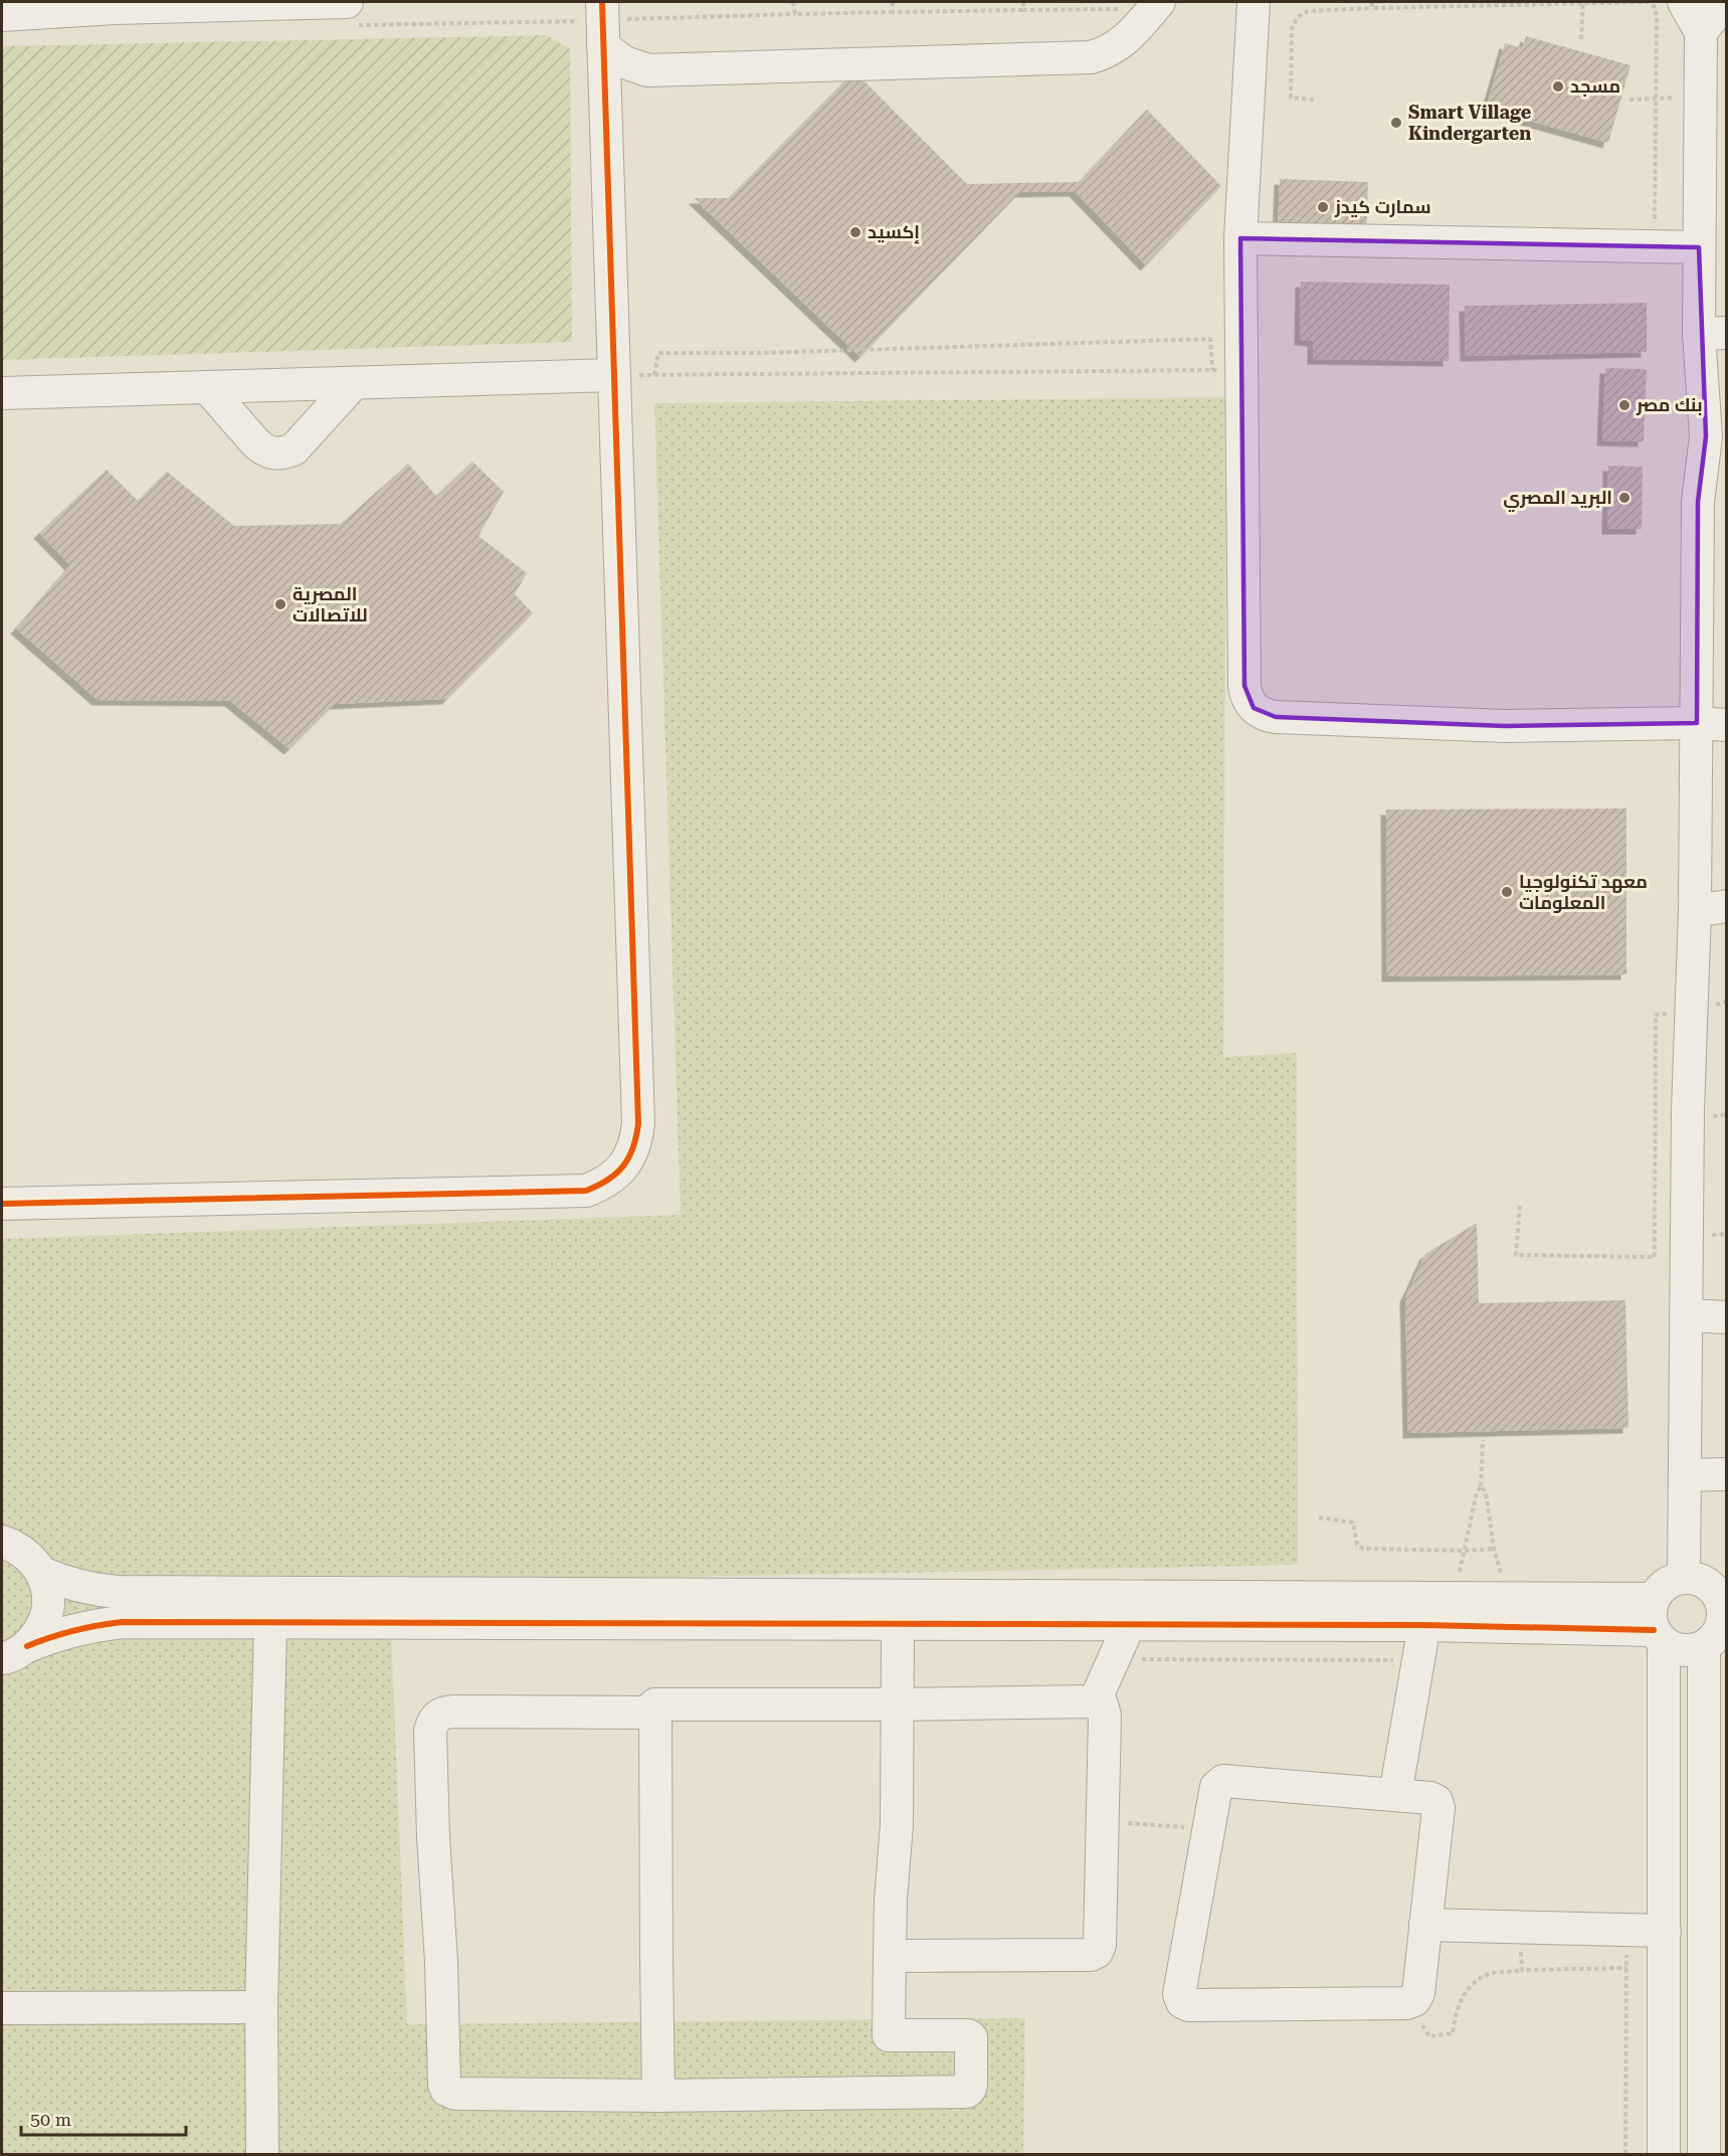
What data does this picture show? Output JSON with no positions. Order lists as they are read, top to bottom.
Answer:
{
  "places": [
    "مسجد",
    "Smart Village Kindergarten",
    "سمارت كيدز",
    "إكسيد",
    "بنك مصر",
    "البريد المصري",
    "المصرية للاتصالات",
    "معهد تكنولوجيا المعلومات"
  ],
  "scale_bar": "50 m"
}
